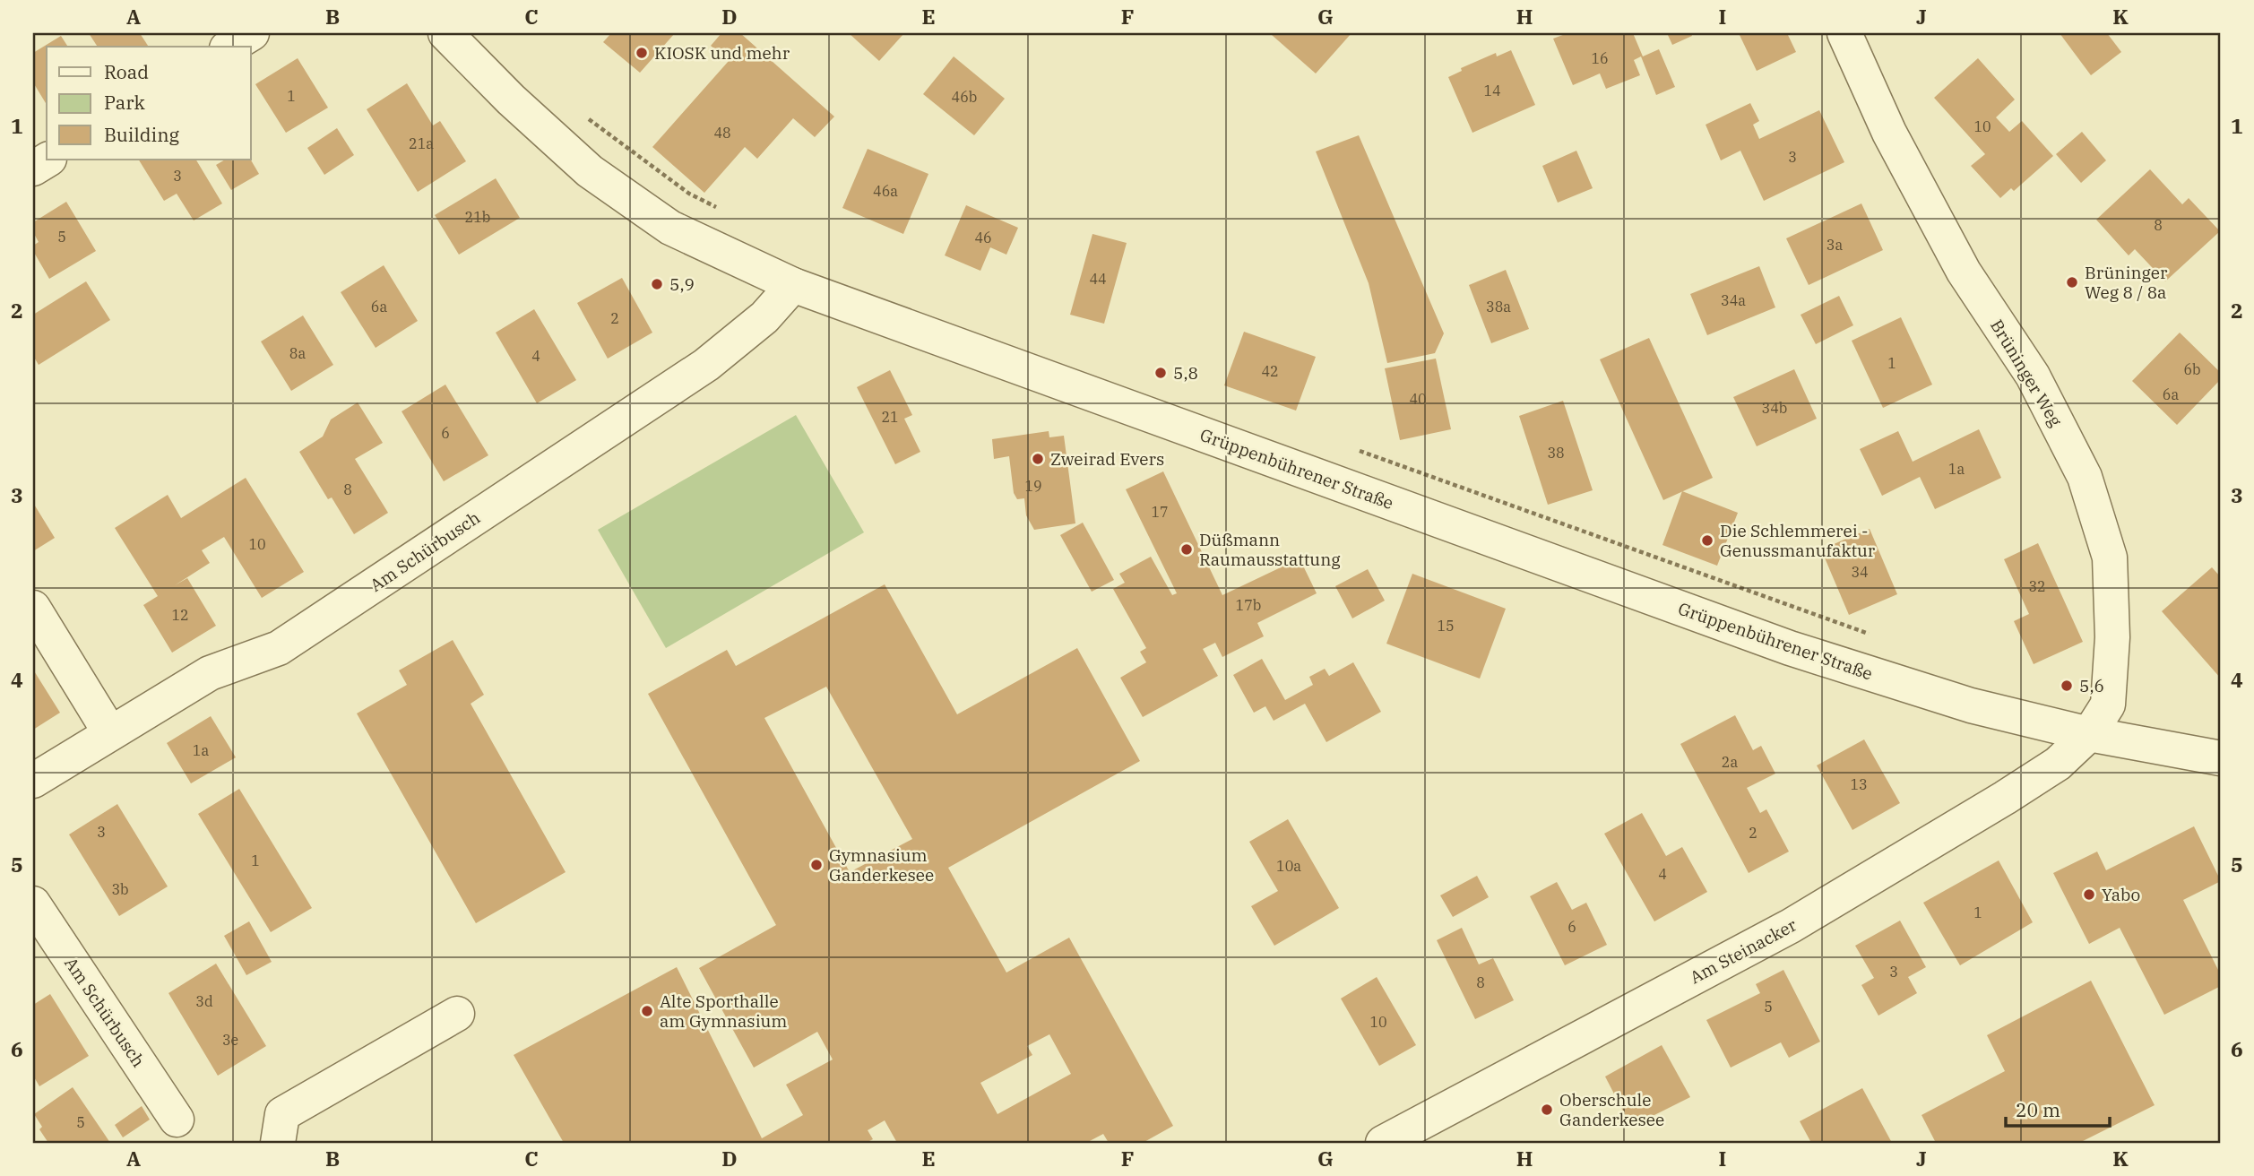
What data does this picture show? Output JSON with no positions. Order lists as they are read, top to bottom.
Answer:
{
  "streets": {
    "street": [
      "Brüninger Weg",
      "Grüppenbührener Straße",
      "Am Schürbusch",
      "Am Steinacker"
    ]
  },
  "crossings": [
    ["Brüninger Weg", "Grüppenbührener Straße"],
    ["Brüninger Weg", "Am Steinacker"],
    ["Grüppenbührener Straße", "Am Schürbusch"],
    ["Grüppenbührener Straße", "Am Steinacker"]
  ],
  "places": [
    "KIOSK und mehr",
    "Brüninger Weg 8 / 8a",
    "5,9",
    "5,8",
    "Zweirad Evers",
    "Die Schlemmerei - Genussmanufaktur",
    "Düßmann Raumausstattung",
    "5,6",
    "Gymnasium Ganderkesee",
    "Yabo",
    "Alte Sporthalle am Gymnasium",
    "Oberschule Ganderkesee"
  ],
  "house_numbers": [
    "16",
    "14",
    "1",
    "46b",
    "10",
    "48",
    "21a",
    "3",
    "3",
    "46a",
    "21b",
    "8",
    "5",
    "46",
    "3a",
    "44",
    "34a",
    "6a",
    "38a",
    "2",
    "8a",
    "4",
    "1",
    "6b",
    "42",
    "6a",
    "40",
    "34b",
    "21",
    "6",
    "38",
    "1a",
    "19",
    "8",
    "17",
    "10",
    "34",
    "32",
    "17b",
    "12",
    "15",
    "1a",
    "2a",
    "13",
    "3",
    "2",
    "1",
    "10a",
    "4",
    "3b",
    "1",
    "6",
    "3",
    "8",
    "3d",
    "5",
    "10",
    "3e",
    "5"
  ],
  "legend": ["Road", "Park", "Building"],
  "scale_bar": "20 m",
  "grid": {
    "columns": [
      "A",
      "B",
      "C",
      "D",
      "E",
      "F",
      "G",
      "H",
      "I",
      "J",
      "K"
    ],
    "rows": [
      "1",
      "2",
      "3",
      "4",
      "5",
      "6"
    ]
  }
}
